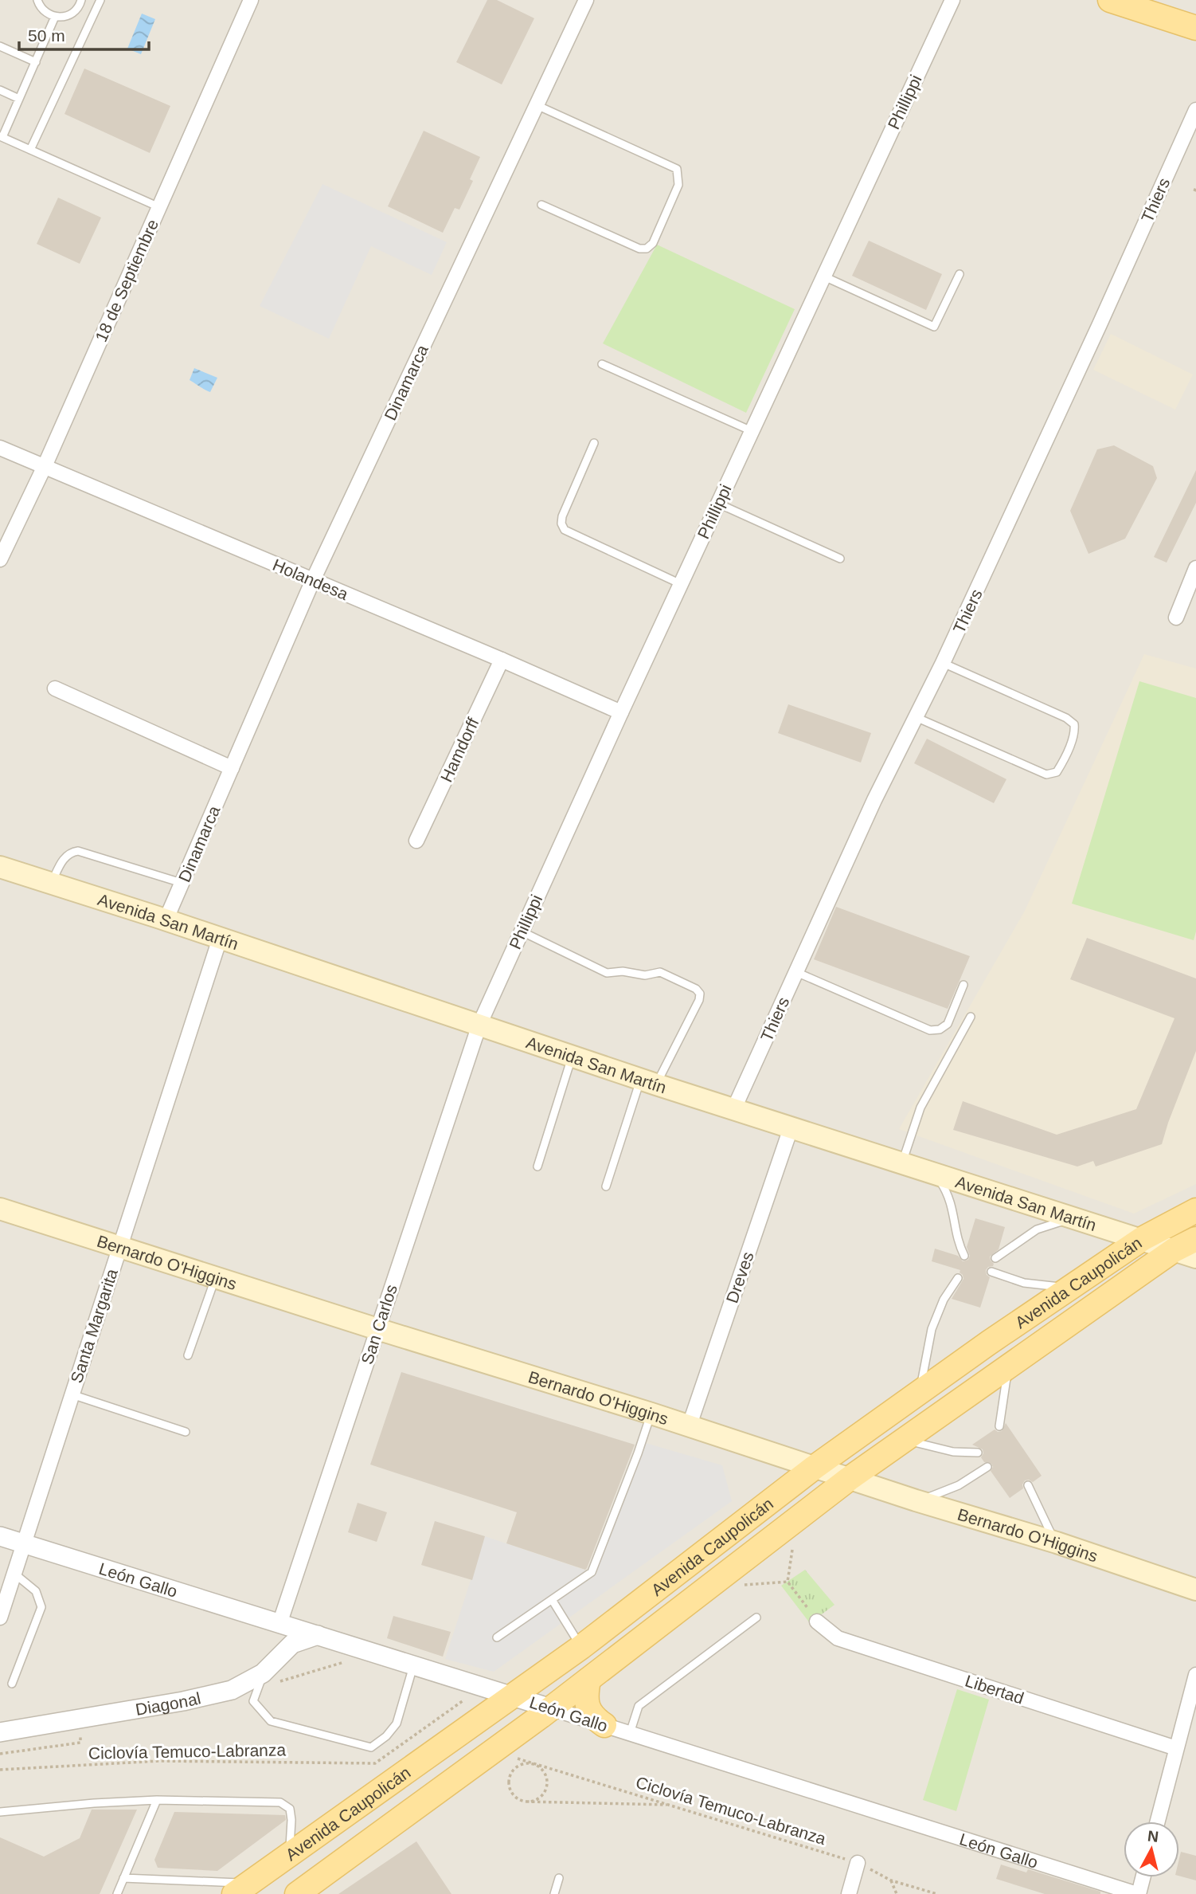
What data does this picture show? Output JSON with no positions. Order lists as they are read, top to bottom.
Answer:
{
  "streets": {
    "main road": ["Avenida San Martín", "Bernardo O'Higgins", "Avenida Caupolicán"],
    "street": [
      "Phillippi",
      "Thiers",
      "18 de Septiembre",
      "Dinamarca",
      "Holandesa",
      "Hamdorff",
      "Dreves",
      "San Carlos",
      "Santa Margarita",
      "León Gallo",
      "Libertad",
      "Diagonal"
    ],
    "path": ["Ciclovía Temuco-Labranza"]
  },
  "crossings": [
    ["Phillippi", "Holandesa"],
    ["Phillippi", "Avenida San Martín"],
    ["Phillippi", "San Carlos"],
    ["Thiers", "Avenida San Martín"],
    ["18 de Septiembre", "Holandesa"],
    ["Dinamarca", "Holandesa"],
    ["Dinamarca", "Avenida San Martín"],
    ["Holandesa", "Hamdorff"],
    ["Avenida San Martín", "Dreves"],
    ["Avenida San Martín", "Avenida Caupolicán"],
    ["Avenida San Martín", "San Carlos"],
    ["Avenida San Martín", "Santa Margarita"],
    ["Bernardo O'Higgins", "Dreves"],
    ["Bernardo O'Higgins", "Avenida Caupolicán"],
    ["Bernardo O'Higgins", "San Carlos"],
    ["Bernardo O'Higgins", "Santa Margarita"],
    ["Avenida Caupolicán", "León Gallo"],
    ["San Carlos", "León Gallo"],
    ["Santa Margarita", "León Gallo"],
    ["León Gallo", "Diagonal"]
  ],
  "scale_bar": "50 m",
  "north": "top"
}
